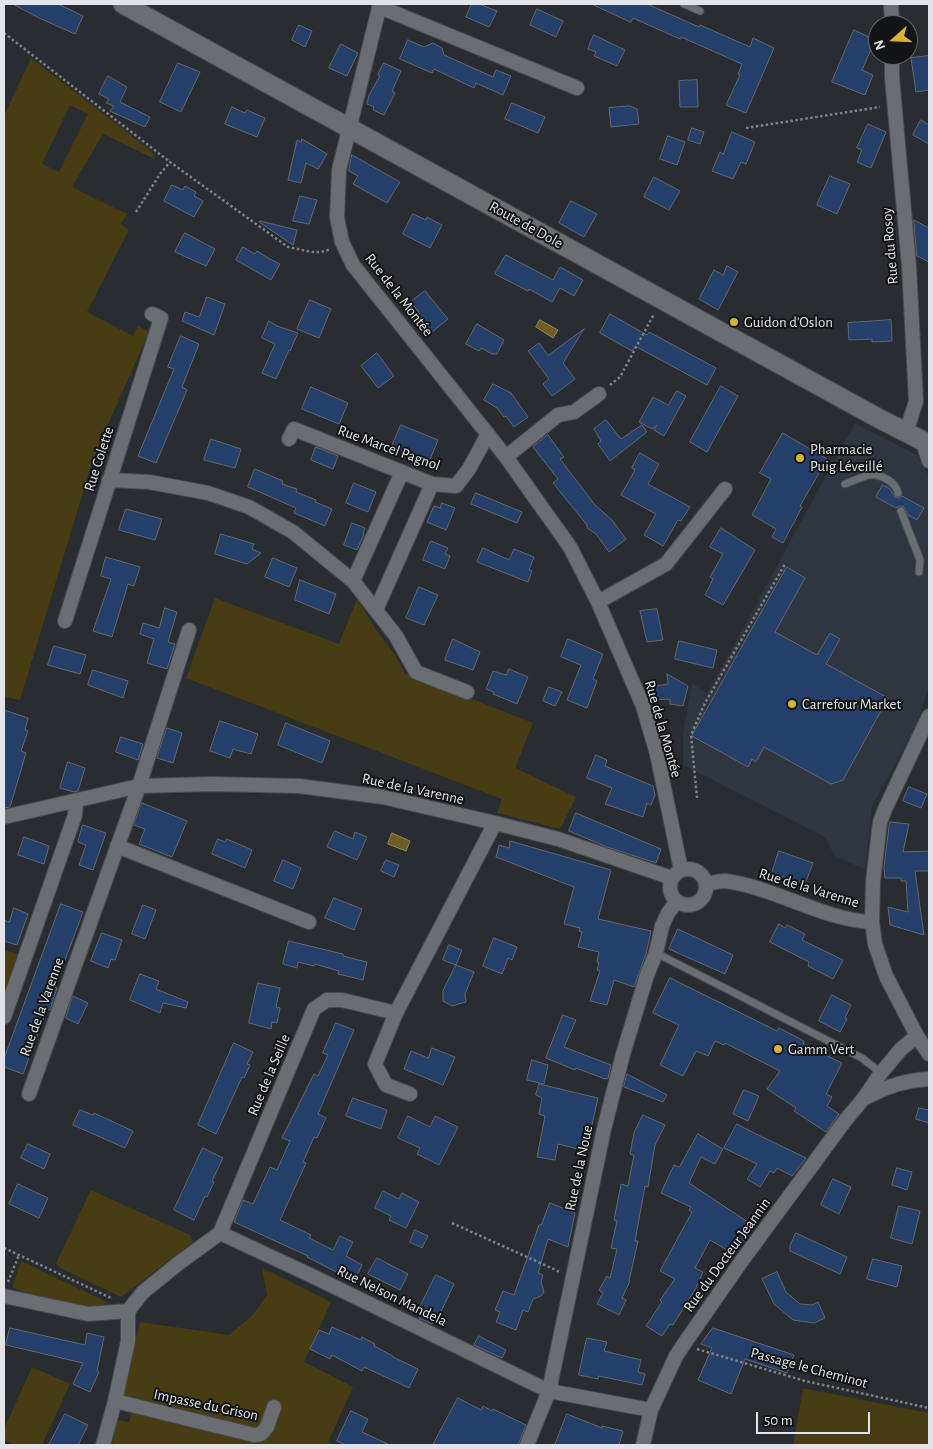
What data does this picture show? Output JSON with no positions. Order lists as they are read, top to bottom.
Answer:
{
  "streets": {
    "main road": ["Route de Dole"],
    "street": [
      "Rue du Rosoy",
      "Rue de la Montée",
      "Rue Marcel Pagnol",
      "Rue Colette",
      "Rue de la Varenne",
      "Rue de la Seille",
      "Rue de la Noue",
      "Rue du Docteur Jeannin",
      "Rue Nelson Mandela",
      "Impasse du Grison"
    ],
    "path": ["Passage le Cheminot"]
  },
  "crossings": [
    ["Route de Dole", "Rue du Rosoy"],
    ["Route de Dole", "Rue de la Montée"],
    ["Rue de la Montée", "Rue Marcel Pagnol"],
    ["Rue de la Montée", "Rue de la Varenne"],
    ["Rue de la Montée", "Rue de la Noue"],
    ["Rue de la Varenne", "Rue de la Noue"],
    ["Rue de la Seille", "Rue Nelson Mandela"],
    ["Rue de la Noue", "Rue Nelson Mandela"],
    ["Rue du Docteur Jeannin", "Rue Nelson Mandela"],
    ["Rue du Docteur Jeannin", "Passage le Cheminot"]
  ],
  "places": [
    "Guidon d'Oslon",
    "Pharmacie Puig Léveillé",
    "Carrefour Market",
    "Gamm Vert"
  ],
  "scale_bar": "50 m",
  "north": "left"
}
